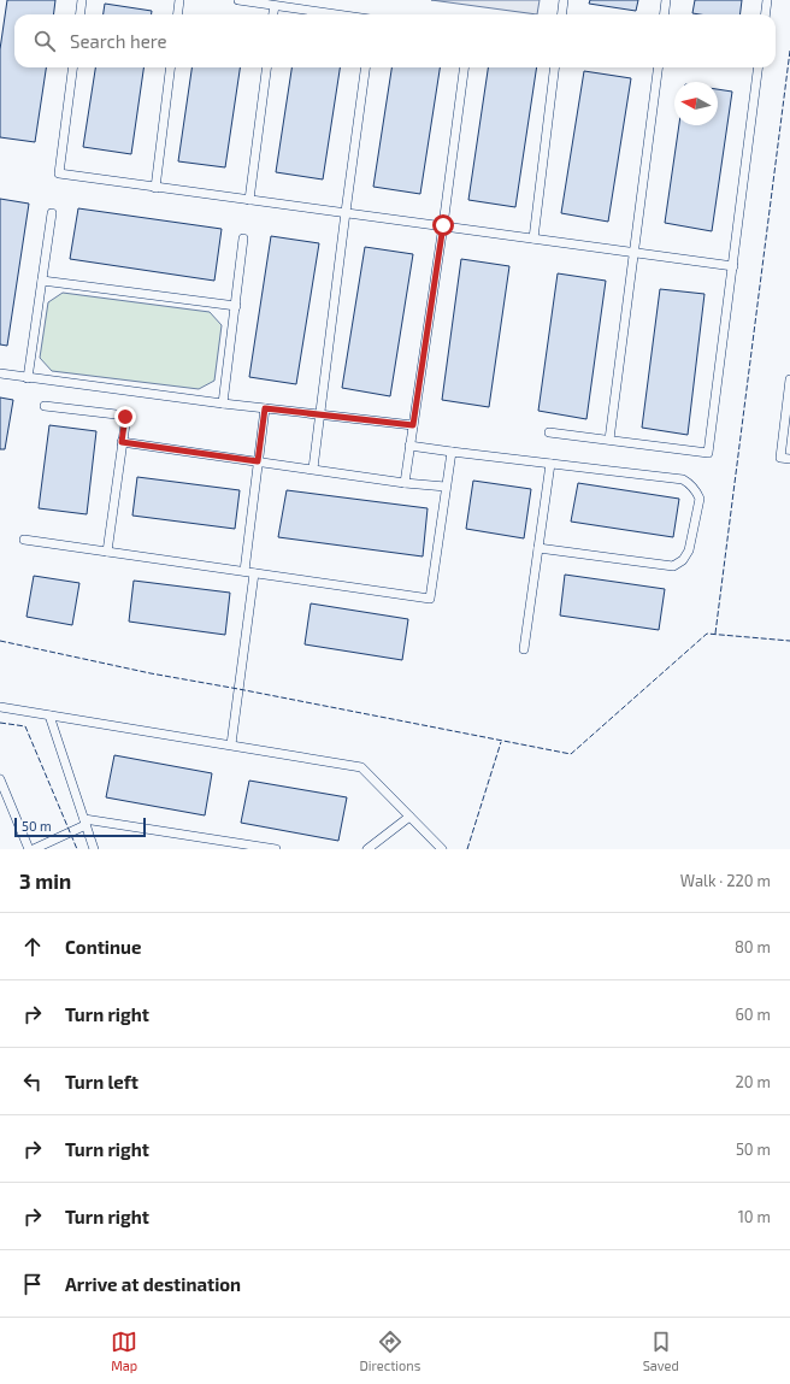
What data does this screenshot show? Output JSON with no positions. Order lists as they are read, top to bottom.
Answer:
{
  "scale_bar": "50 m",
  "north": "left",
  "page": {
    "search": "Search here",
    "scale": "50 m",
    "heading": ["3 min", "Walk · 220 m"],
    "list": [
      ["Continue", "80 m"],
      ["Turn right", "60 m"],
      ["Turn left", "20 m"],
      ["Turn right", "50 m"],
      ["Turn right", "10 m"],
      "Arrive at destination"
    ],
    "nav": ["Map", "Directions", "Saved"]
  }
}
